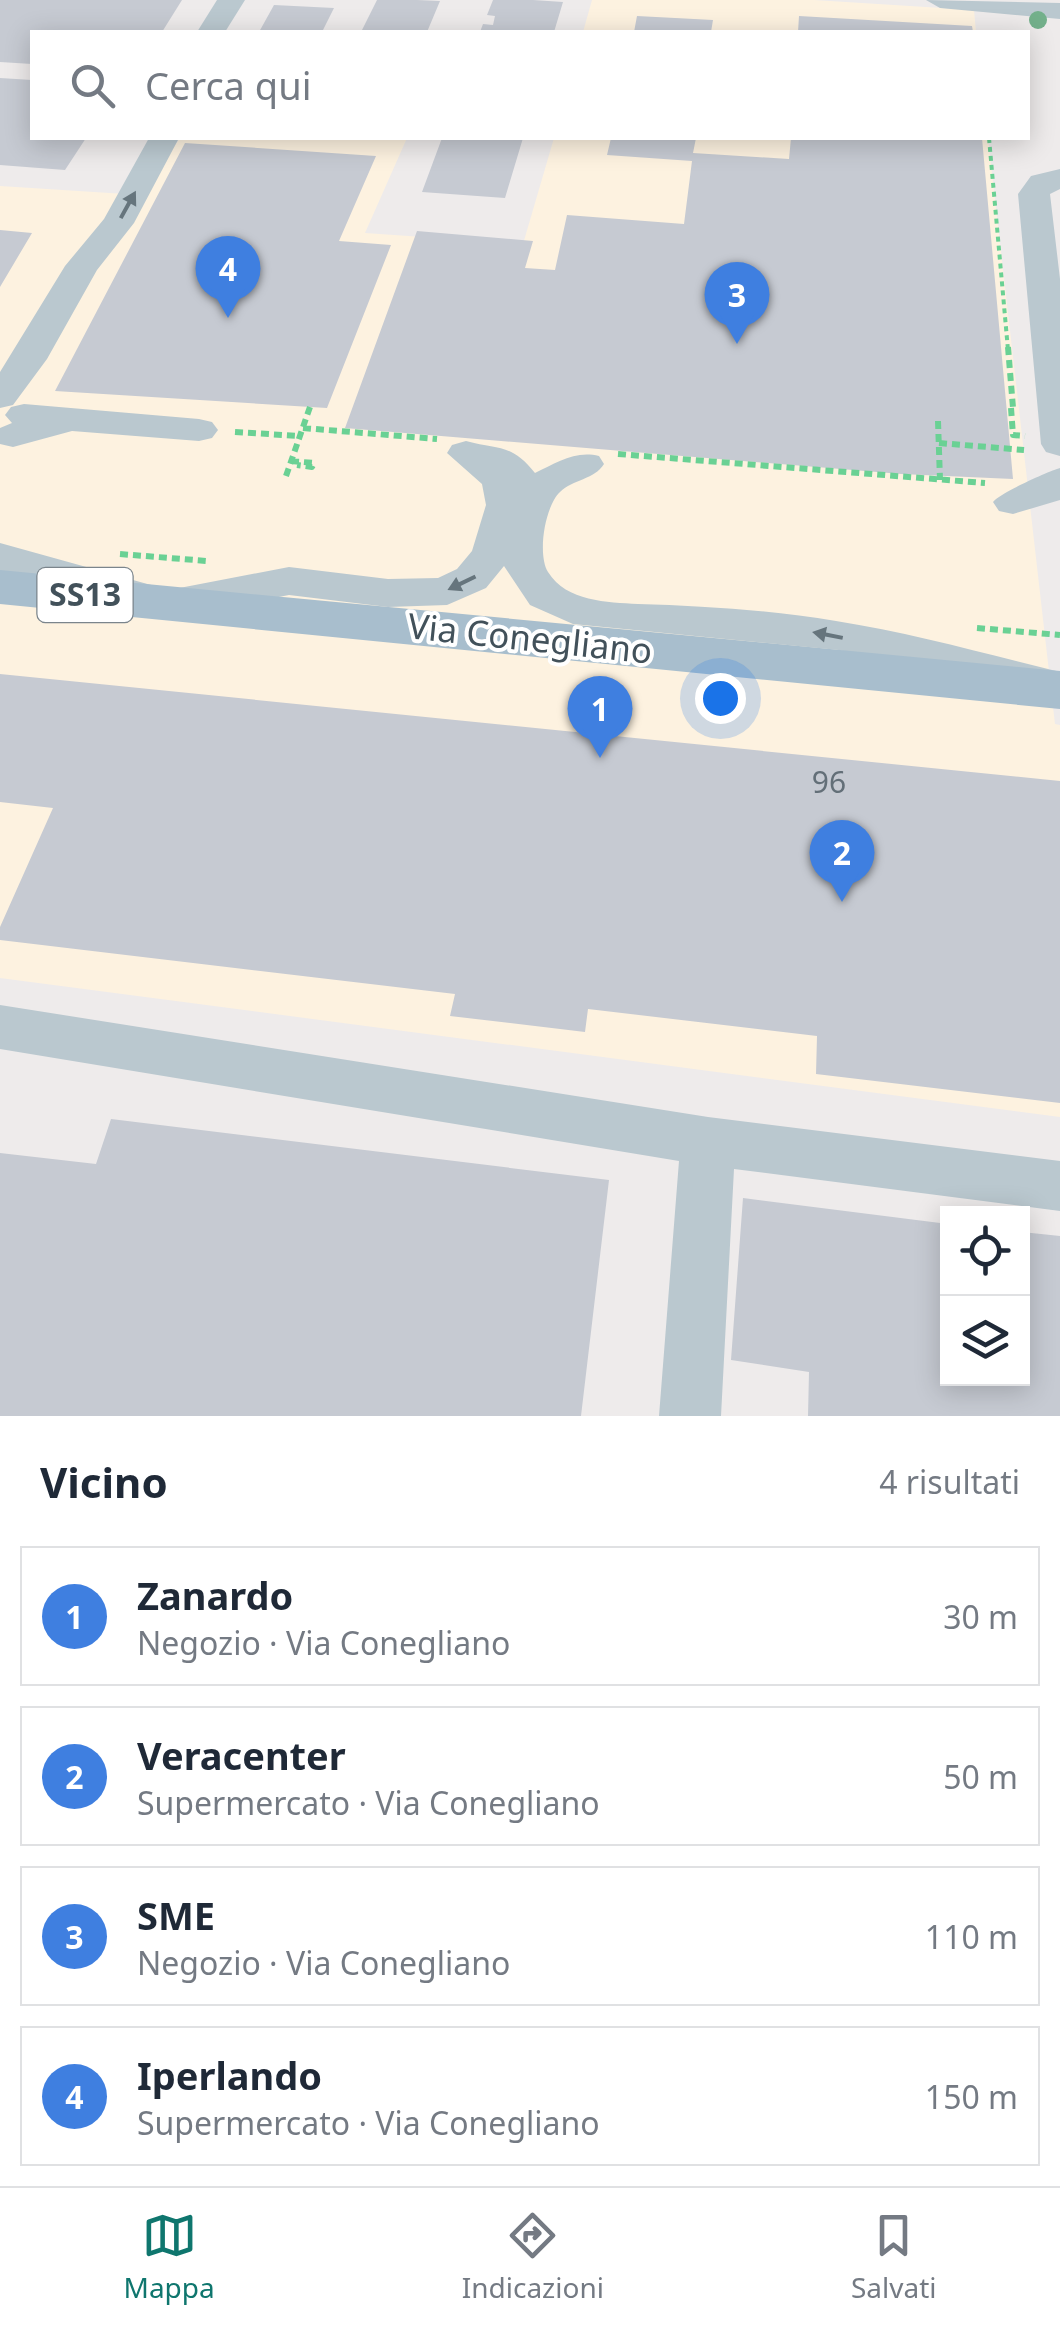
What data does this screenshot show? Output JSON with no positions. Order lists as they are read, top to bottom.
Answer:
{
  "streets": {
    "main road": ["SS13", "Via Conegliano"]
  },
  "house_numbers": ["96"],
  "page": {
    "search": "Cerca qui",
    "pins": [
      "4",
      "3",
      "1",
      "2"
    ],
    "heading": ["Vicino", "4 risultati"],
    "list": [
      {
        "mark": "1",
        "name": "Zanardo",
        "note": "Negozio · Via Conegliano",
        "value": "30 m"
      },
      {
        "mark": "2",
        "name": "Veracenter",
        "note": "Supermercato · Via Conegliano",
        "value": "50 m"
      },
      {
        "mark": "3",
        "name": "SME",
        "note": "Negozio · Via Conegliano",
        "value": "110 m"
      },
      {
        "mark": "4",
        "name": "Iperlando",
        "note": "Supermercato · Via Conegliano",
        "value": "150 m"
      }
    ],
    "nav": ["Mappa", "Indicazioni", "Salvati"]
  }
}
